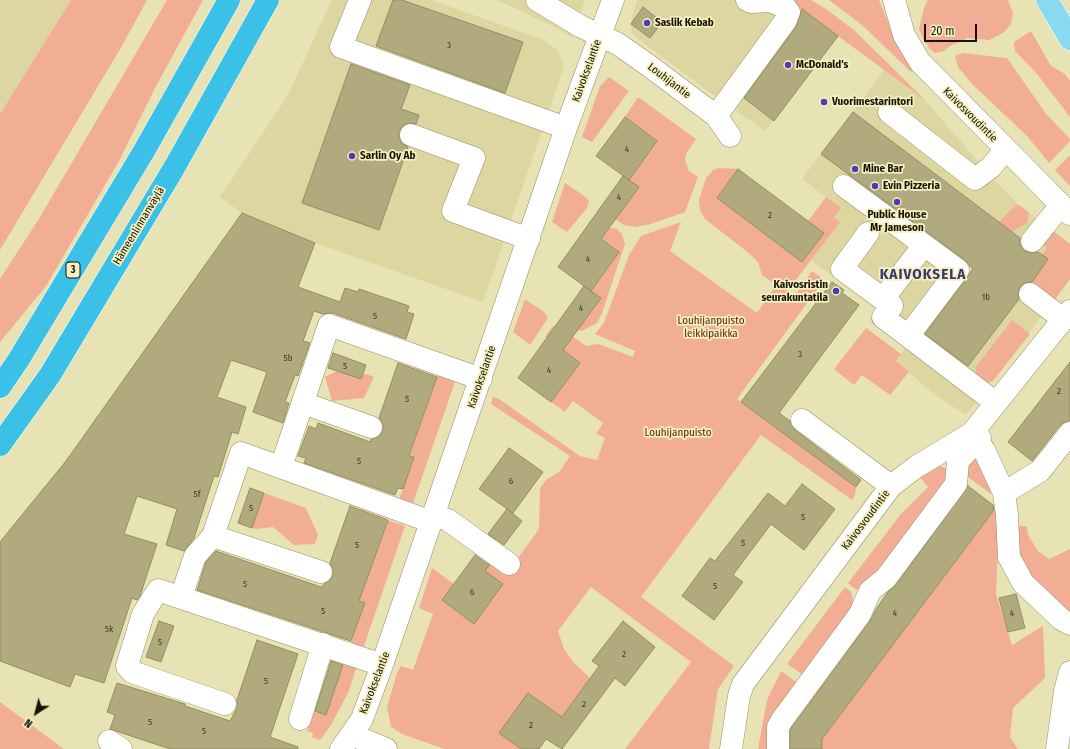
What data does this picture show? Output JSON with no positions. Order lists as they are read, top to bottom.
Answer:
{
  "streets": {
    "highway": ["Hämeenlinnanväylä", "3"],
    "street": ["Kaivokselantie", "Louhijantie", "Kaivosvoudintie"]
  },
  "crossings": [
    ["Kaivokselantie", "Louhijantie"]
  ],
  "districts": ["KAIVOKSELA"],
  "parks": ["Louhijanpuisto leikkipaikka", "Louhijanpuisto"],
  "places": [
    "Saslik Kebab",
    "McDonald's",
    "Vuorimestarintori",
    "Sarlin Oy Ab",
    "Mine Bar",
    "Evin Pizzeria",
    "Public House Mr Jameson",
    "Kaivosristin seurakuntatila"
  ],
  "house_numbers": [
    "3",
    "4",
    "4",
    "2",
    "4",
    "1b",
    "4",
    "5",
    "3",
    "5b",
    "5",
    "4",
    "2",
    "5",
    "5",
    "6",
    "5f",
    "5",
    "5",
    "5",
    "5",
    "5",
    "5",
    "6",
    "5",
    "4",
    "4",
    "5k",
    "5",
    "2",
    "5",
    "2",
    "5",
    "2",
    "5"
  ],
  "scale_bar": "20 m",
  "north": "bottom left"
}
